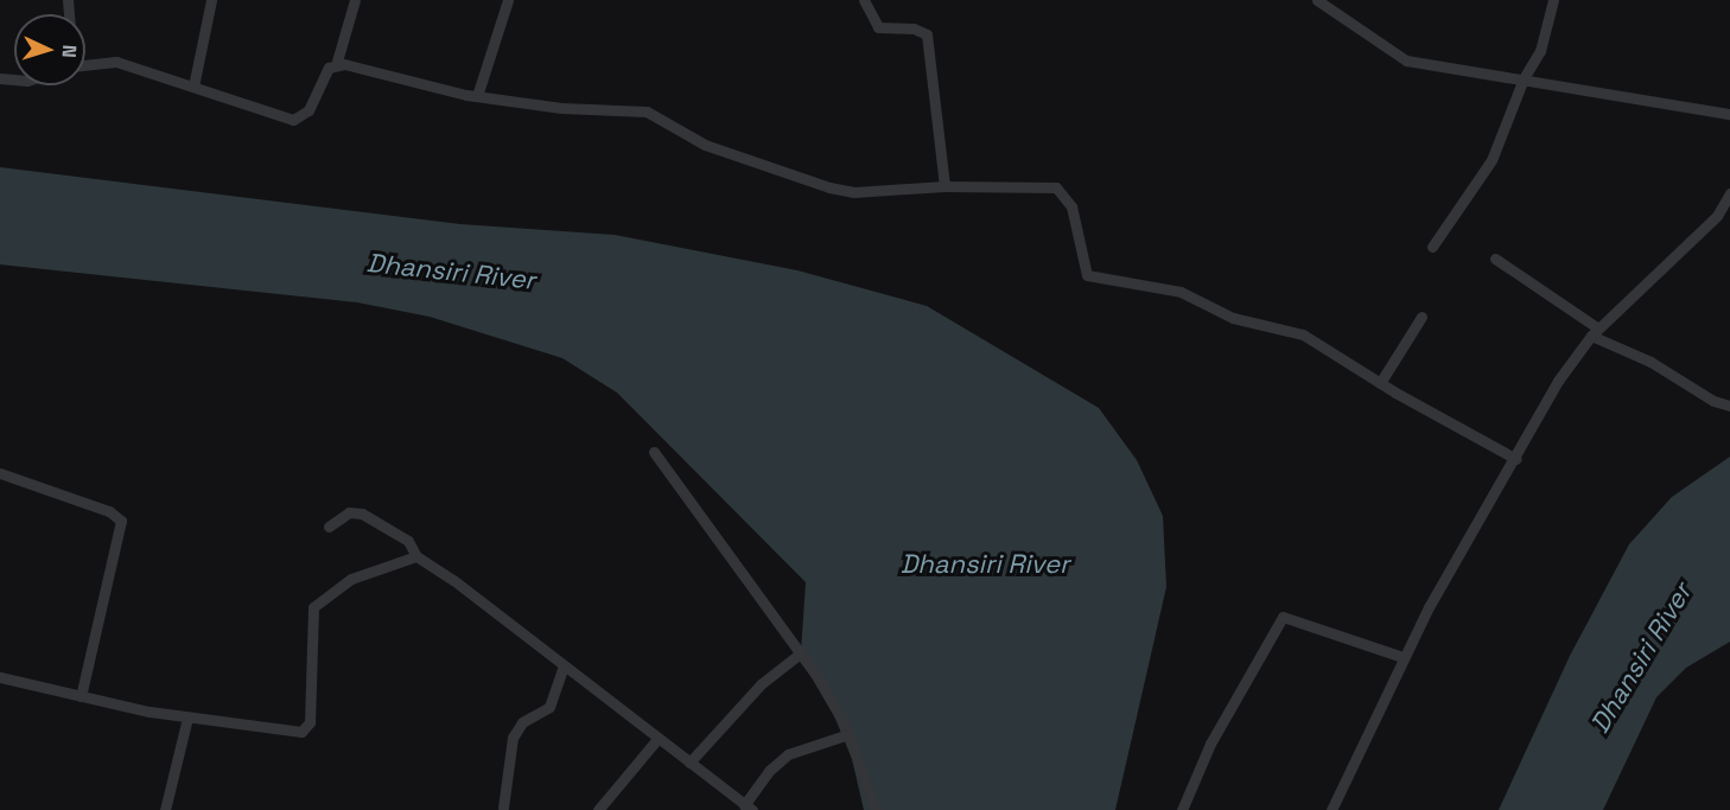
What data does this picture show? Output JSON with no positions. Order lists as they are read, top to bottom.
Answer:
{
  "water": ["Dhansiri River"],
  "north": "right"
}
